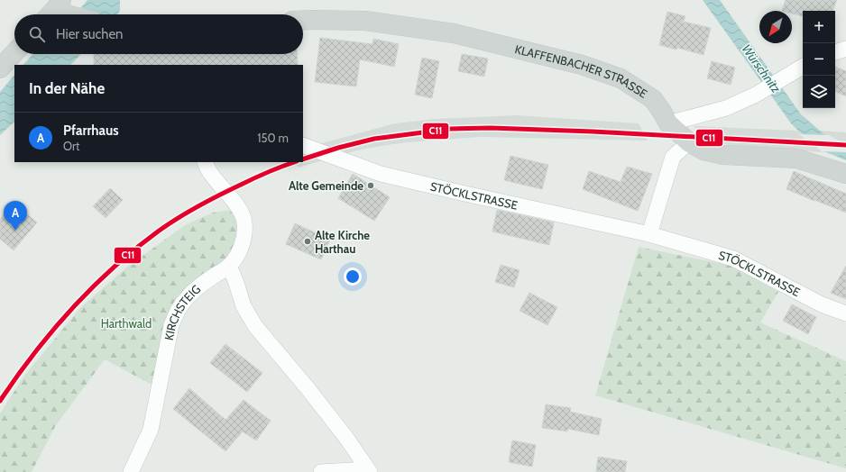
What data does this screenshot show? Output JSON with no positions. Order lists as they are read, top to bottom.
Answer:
{
  "streets": {
    "main road": ["KLAFFENBACHER STRASSE"],
    "street": ["STÖCKLSTRASSE", "KIRCHSTEIG"]
  },
  "water": ["Würschnitz"],
  "parks": ["Harthwald"],
  "places": ["Alte Gemeinde", "Alte Kirche Harthau"],
  "lines": ["transit line C11"],
  "north": "bottom left",
  "page": {
    "map_buttons": ["+", "−"],
    "search": "Hier suchen",
    "heading": "In der Nähe",
    "list": [
      {
        "mark": "A",
        "name": "Pfarrhaus",
        "note": "Ort",
        "value": "150 m"
      }
    ],
    "pins": "A"
  }
}
